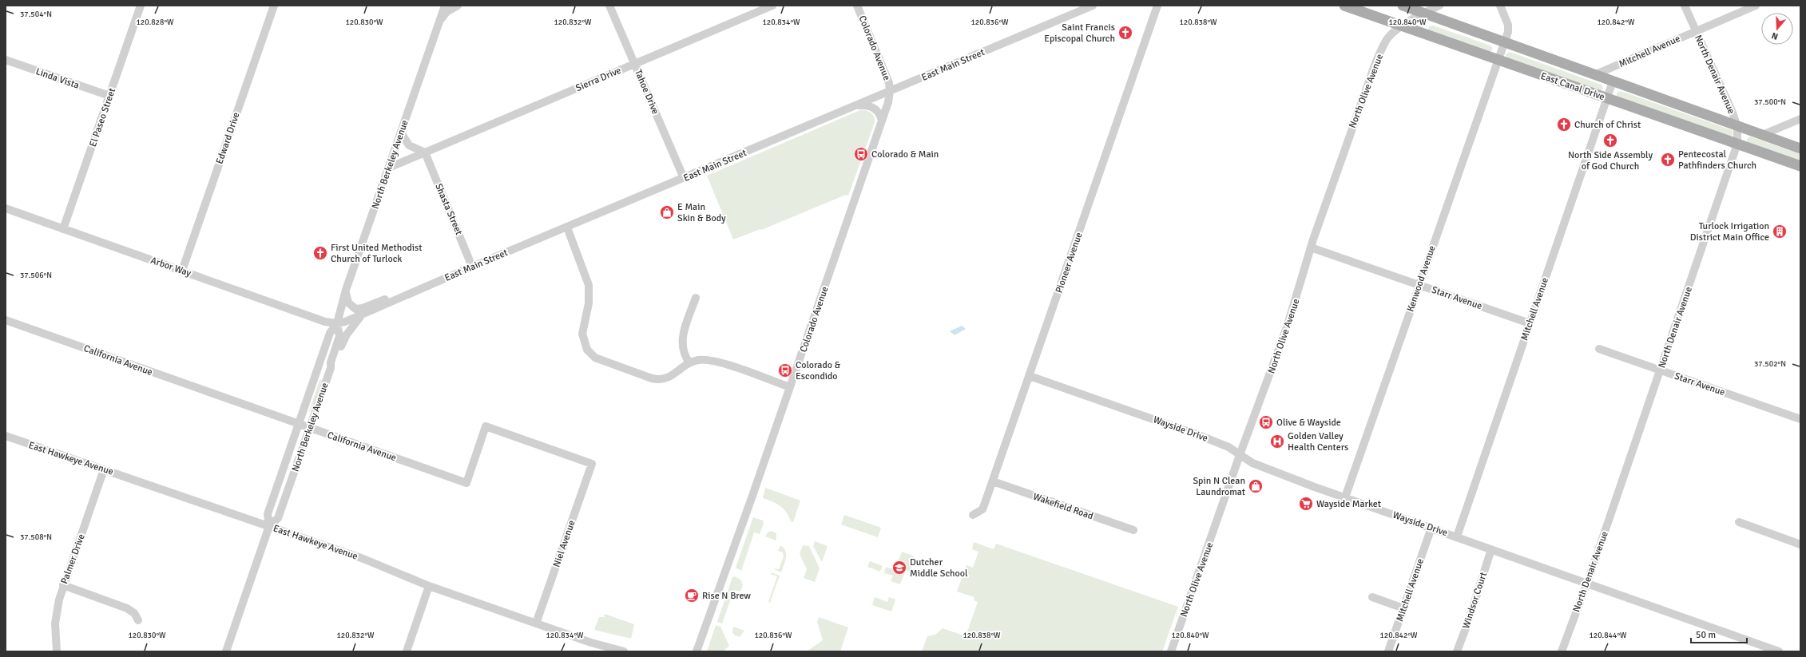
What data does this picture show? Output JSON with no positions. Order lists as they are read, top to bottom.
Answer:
{
  "streets": {
    "main road": ["East Canal Drive"],
    "street": [
      "Colorado Avenue",
      "Mitchell Avenue",
      "East Main Street",
      "North Denair Avenue",
      "Linda Vista",
      "Sierra Drive",
      "North Olive Avenue",
      "Tahoe Drive",
      "El Paseo Street",
      "Edward Drive",
      "North Berkeley Avenue",
      "Shasta Street",
      "Pioneer Avenue",
      "Arbor Way",
      "Kenwood Avenue",
      "Starr Avenue",
      "California Avenue",
      "Wayside Drive",
      "East Hawkeye Avenue",
      "Wakefield Road",
      "Niel Avenue",
      "Palmer Drive",
      "Windsor Court"
    ]
  },
  "crossings": [
    ["Colorado Avenue", "East Main Street"],
    ["Mitchell Avenue", "North Denair Avenue"],
    ["Mitchell Avenue", "East Canal Drive"],
    ["Mitchell Avenue", "Starr Avenue"],
    ["Mitchell Avenue", "Wayside Drive"],
    ["East Main Street", "Tahoe Drive"],
    ["East Main Street", "North Berkeley Avenue"],
    ["East Main Street", "Shasta Street"],
    ["East Main Street", "Arbor Way"],
    ["North Denair Avenue", "East Canal Drive"],
    ["North Denair Avenue", "Starr Avenue"],
    ["North Denair Avenue", "Wayside Drive"],
    ["Linda Vista", "El Paseo Street"],
    ["Sierra Drive", "Tahoe Drive"],
    ["Sierra Drive", "North Berkeley Avenue"],
    ["Sierra Drive", "Shasta Street"],
    ["East Canal Drive", "North Olive Avenue"],
    ["East Canal Drive", "Kenwood Avenue"],
    ["North Olive Avenue", "Starr Avenue"],
    ["North Olive Avenue", "Wayside Drive"],
    ["El Paseo Street", "Arbor Way"],
    ["Edward Drive", "Arbor Way"],
    ["North Berkeley Avenue", "Arbor Way"],
    ["North Berkeley Avenue", "California Avenue"],
    ["North Berkeley Avenue", "East Hawkeye Avenue"],
    ["Pioneer Avenue", "Wayside Drive"],
    ["Pioneer Avenue", "Wakefield Road"],
    ["Kenwood Avenue", "Starr Avenue"],
    ["Kenwood Avenue", "Wayside Drive"],
    ["California Avenue", "Niel Avenue"],
    ["Wayside Drive", "Windsor Court"],
    ["East Hawkeye Avenue", "Niel Avenue"],
    ["East Hawkeye Avenue", "Palmer Drive"]
  ],
  "places": {
    "church": [
      "Saint Francis Episcopal Church",
      "Church of Christ",
      "North Side Assembly of God Church",
      "Pentecostal Pathfinders Church",
      "First United Methodist Church of Turlock"
    ],
    "bus stop": ["Colorado & Main", "Colorado & Escondido", "Olive & Wayside"],
    "shop": ["E Main Skin & Body", "Spin N Clean Laundromat"],
    "building": ["Turlock Irrigation District Main Office"],
    "hospital": ["Golden Valley Health Centers"],
    "supermarket": ["Wayside Market"],
    "school or university": ["Dutcher Middle School"],
    "cafe": ["Rise N Brew"]
  },
  "scale_bar": "50 m",
  "north": "bottom",
  "coordinates": [
    "37.504°N",
    "120.828°W",
    "120.830°W",
    "120.832°W",
    "120.834°W",
    "120.836°W",
    "120.838°W",
    "120.840°W",
    "120.842°W",
    "37.500°N",
    "37.506°N",
    "37.502°N",
    "37.508°N",
    "120.844°W"
  ]
}
